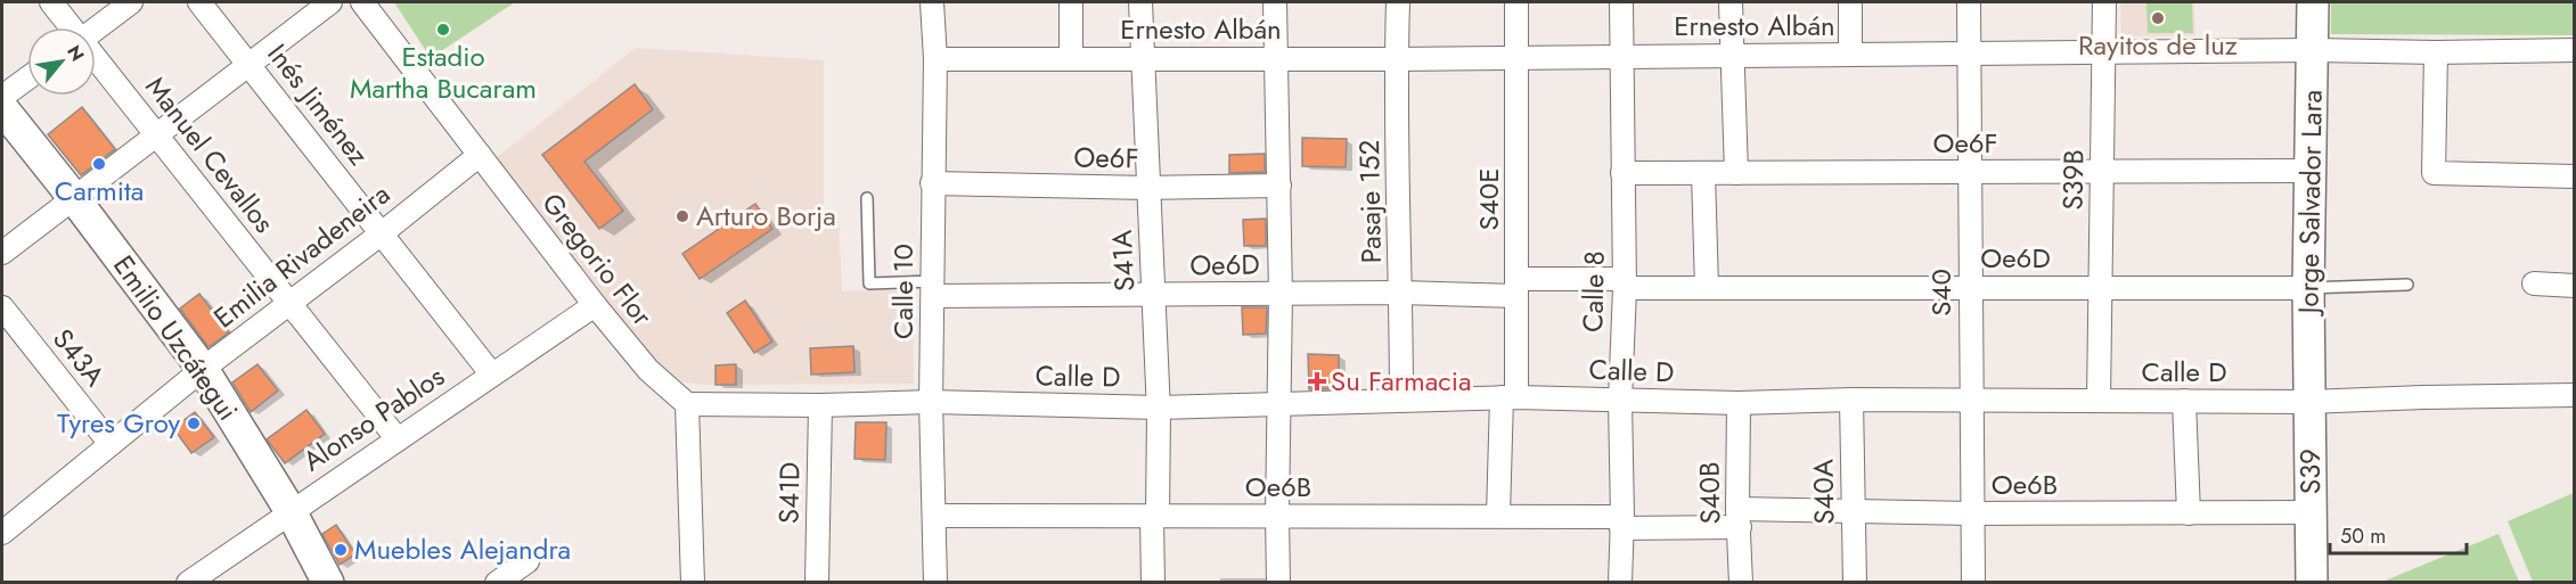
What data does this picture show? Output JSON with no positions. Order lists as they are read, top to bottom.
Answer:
{
  "streets": {
    "street": [
      "Ernesto Albán",
      "Inés Jiménez",
      "Oe6F",
      "Manuel Cevallos",
      "S39B",
      "S40E",
      "Pasaje 152",
      "Jorge Salvador Lara",
      "Emilia Rivadeneira",
      "Oe6D",
      "Gregorio Flor",
      "S41A",
      "Calle 10",
      "Calle 8",
      "S40",
      "Emilio Uzcátegui",
      "S43A",
      "Calle D",
      "Alonso Pablos",
      "S39",
      "Oe6B",
      "S40A",
      "S41D",
      "S40B"
    ]
  },
  "crossings": [
    ["Ernesto Albán", "S39B"],
    ["Ernesto Albán", "S40E"],
    ["Ernesto Albán", "Pasaje 152"],
    ["Ernesto Albán", "Jorge Salvador Lara"],
    ["Ernesto Albán", "S41A"],
    ["Ernesto Albán", "Calle 10"],
    ["Ernesto Albán", "Calle 8"],
    ["Ernesto Albán", "S40"],
    ["Inés Jiménez", "Emilia Rivadeneira"],
    ["Inés Jiménez", "Alonso Pablos"],
    ["Oe6F", "S39B"],
    ["Oe6F", "Jorge Salvador Lara"],
    ["Oe6F", "S41A"],
    ["Oe6F", "Calle 10"],
    ["Oe6F", "Calle 8"],
    ["Oe6F", "S40"],
    ["Manuel Cevallos", "Emilia Rivadeneira"],
    ["Manuel Cevallos", "Alonso Pablos"],
    ["S39B", "Oe6D"],
    ["S39B", "Calle D"],
    ["S40E", "Oe6D"],
    ["S40E", "Calle D"],
    ["S40E", "Oe6B"],
    ["Pasaje 152", "Oe6D"],
    ["Pasaje 152", "Calle D"],
    ["Jorge Salvador Lara", "Oe6D"],
    ["Jorge Salvador Lara", "Calle D"],
    ["Jorge Salvador Lara", "S39"],
    ["Emilia Rivadeneira", "Gregorio Flor"],
    ["Emilia Rivadeneira", "Emilio Uzcátegui"],
    ["Emilia Rivadeneira", "S43A"],
    ["Oe6D", "S41A"],
    ["Oe6D", "Calle 10"],
    ["Oe6D", "Calle 8"],
    ["Oe6D", "S40"],
    ["Gregorio Flor", "Calle D"],
    ["Gregorio Flor", "Alonso Pablos"],
    ["S41A", "Calle D"],
    ["S41A", "Oe6B"],
    ["Calle 10", "Calle D"],
    ["Calle 10", "Oe6B"],
    ["Calle 8", "Calle D"],
    ["Calle 8", "Oe6B"],
    ["S40", "Calle D"],
    ["S40", "Oe6B"],
    ["Emilio Uzcátegui", "Alonso Pablos"],
    ["Calle D", "S39"],
    ["Calle D", "S40A"],
    ["Calle D", "S41D"],
    ["Calle D", "S40B"],
    ["S39", "Oe6B"],
    ["Oe6B", "S40A"],
    ["Oe6B", "S40B"]
  ],
  "places": {
    "other": [
      "Rayitos de luz",
      "Estadio Martha Bucaram",
      "Carmita",
      "Arturo Borja",
      "Tyres Groy",
      "Muebles Alejandra"
    ],
    "health": ["Su Farmacia"]
  },
  "scale_bar": "50 m",
  "north": "top right"
}
